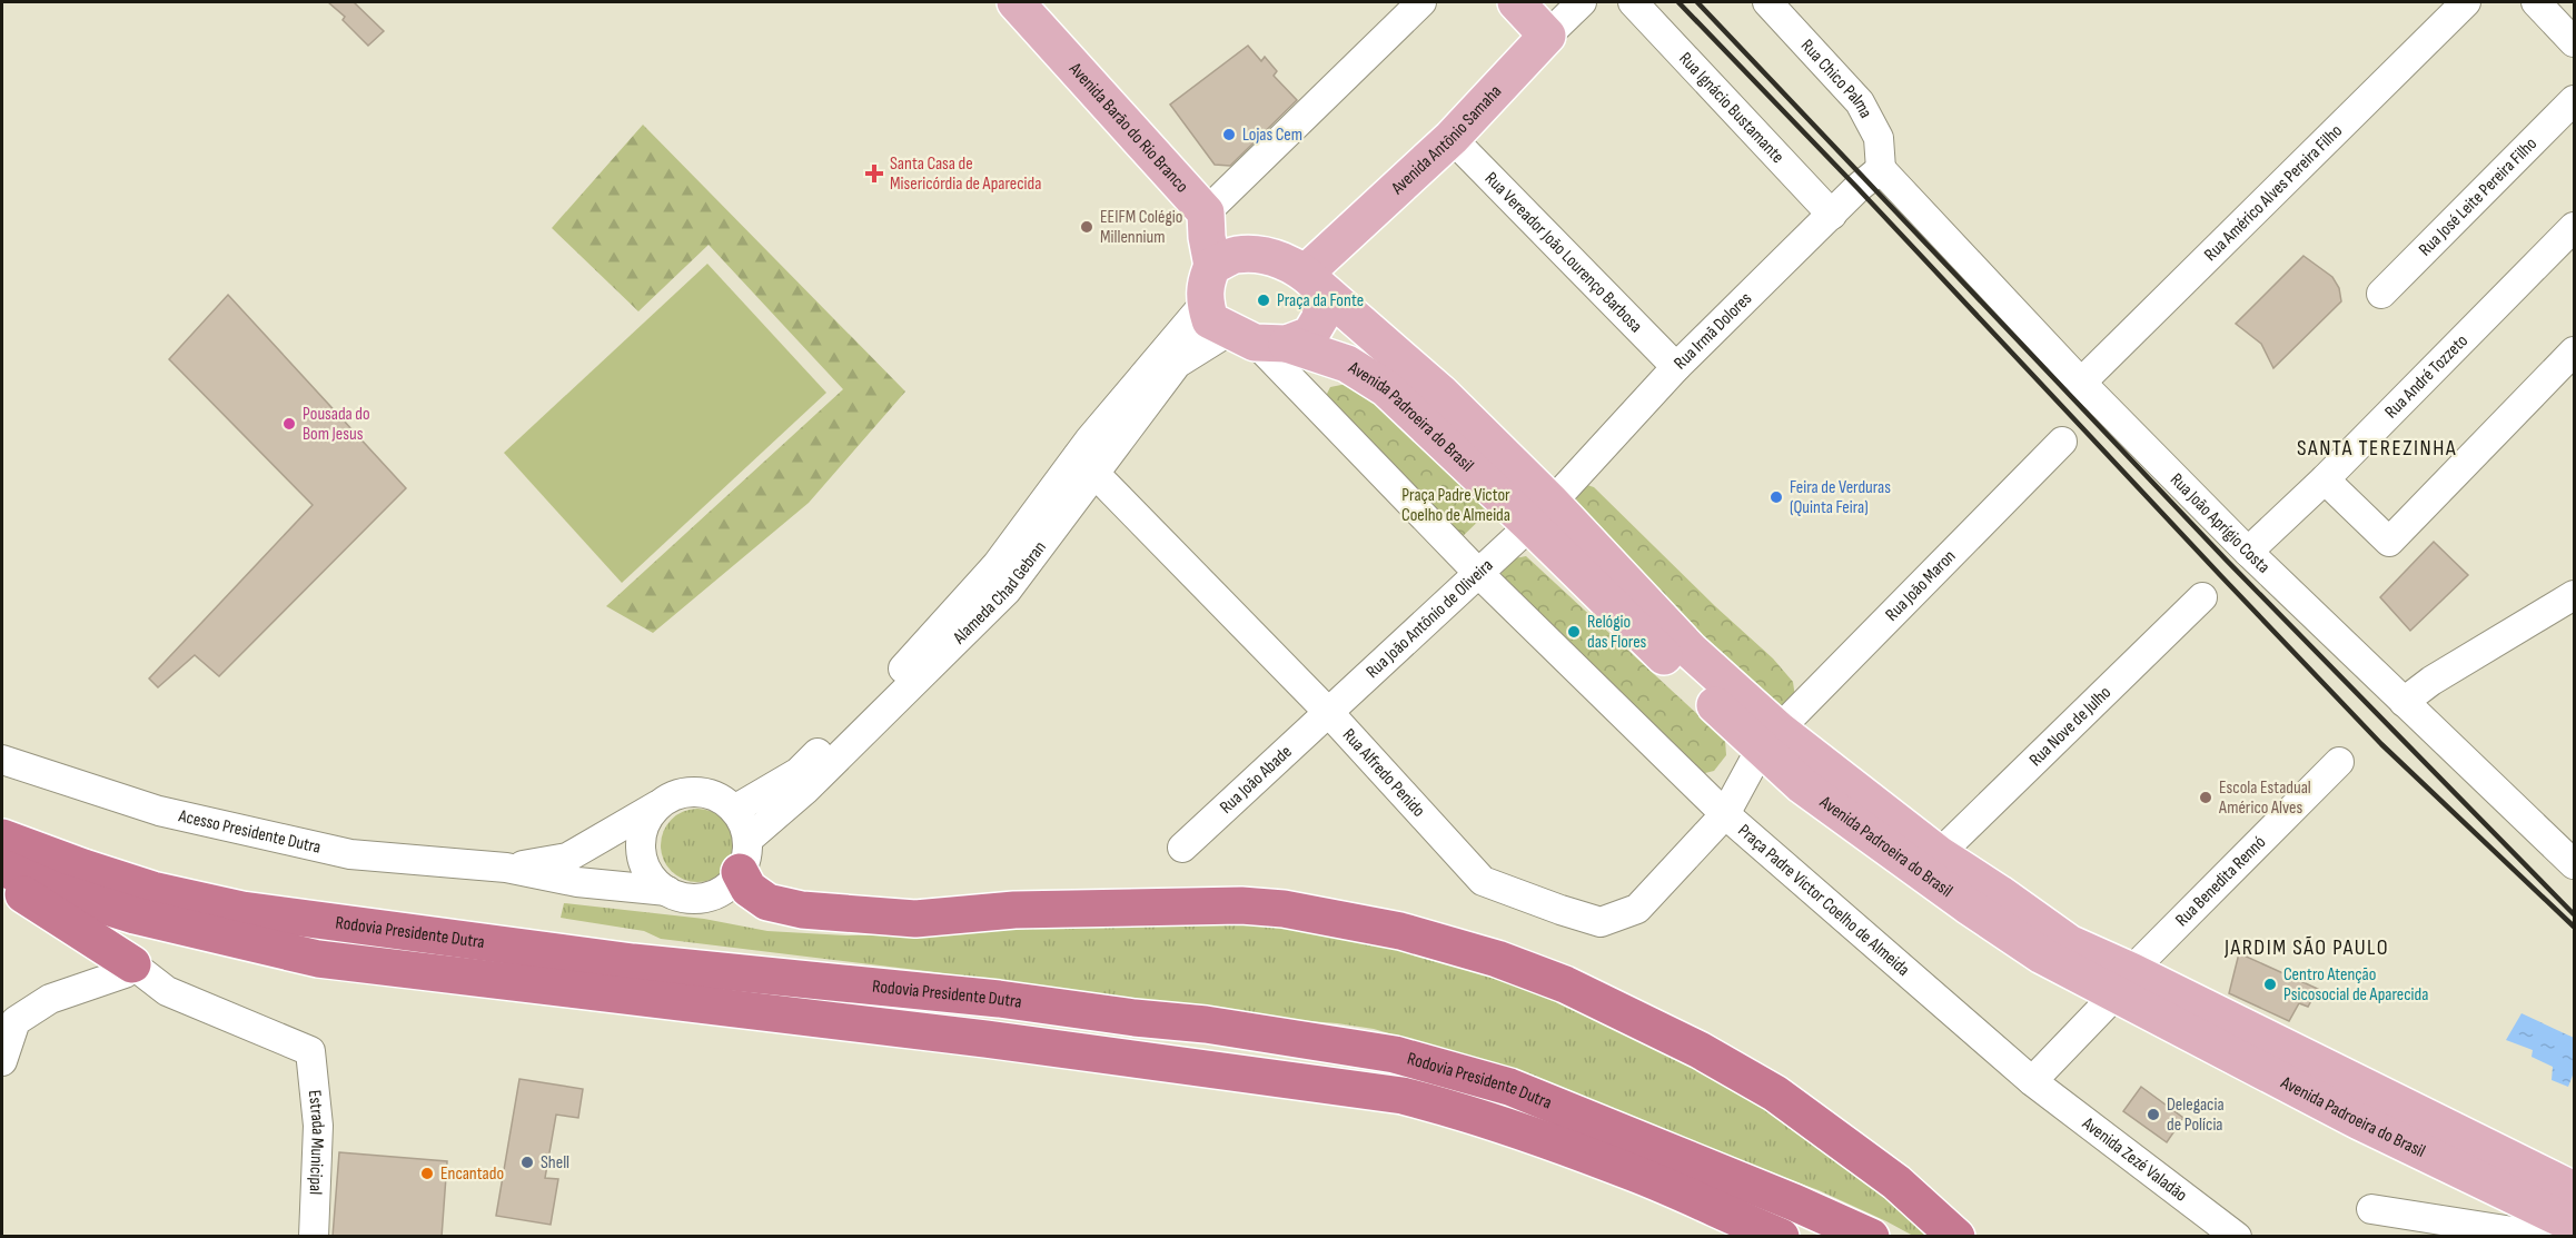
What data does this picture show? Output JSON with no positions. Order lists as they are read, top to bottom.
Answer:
{
  "streets": {
    "highway": ["Rodovia Presidente Dutra"],
    "main road": ["Avenida Barão do Rio Branco", "Avenida Antônio Samaha", "Avenida Padroeira do Brasil"],
    "street": [
      "Rua Chico Palma",
      "Rua Ignácio Bustamante",
      "Rua Américo Alves Pereira Filho",
      "Rua José Leite Pereira Filho",
      "Rua Vereador João Lourenço Barbosa",
      "Rua Irmã Dolores",
      "Rua André Tozzeto",
      "Rua João Aprígio Costa",
      "Rua João Maron",
      "Alameda Chad Gebran",
      "Rua João Antônio de Oliveira",
      "Rua Nove de Julho",
      "Rua Alfredo Penido",
      "Rua João Abade",
      "Acesso Presidente Dutra",
      "Rua Benedita Rennó",
      "Praça Padre Victor Coelho de Almeida",
      "Estrada Municipal",
      "Avenida Zezé Valadão"
    ]
  },
  "crossings": [
    ["Rua Chico Palma", "Rua Irmã Dolores"],
    ["Rua Chico Palma", "Rua João Aprígio Costa"],
    ["Rua Ignácio Bustamante", "Rua Irmã Dolores"],
    ["Avenida Antônio Samaha", "Rua Vereador João Lourenço Barbosa"],
    ["Avenida Antônio Samaha", "Avenida Padroeira do Brasil"],
    ["Avenida Antônio Samaha", "Alameda Chad Gebran"],
    ["Avenida Antônio Samaha", "Praça Padre Victor Coelho de Almeida"],
    ["Rua Américo Alves Pereira Filho", "Rua João Aprígio Costa"],
    ["Rua Vereador João Lourenço Barbosa", "Rua Irmã Dolores"],
    ["Rua Irmã Dolores", "Avenida Padroeira do Brasil"],
    ["Rua Irmã Dolores", "Rua João Aprígio Costa"],
    ["Rua Irmã Dolores", "Rua João Antônio de Oliveira"],
    ["Rua André Tozzeto", "Rua João Aprígio Costa"],
    ["Avenida Padroeira do Brasil", "Rua João Maron"],
    ["Avenida Padroeira do Brasil", "Alameda Chad Gebran"],
    ["Avenida Padroeira do Brasil", "Rua João Antônio de Oliveira"],
    ["Avenida Padroeira do Brasil", "Rua Nove de Julho"],
    ["Avenida Padroeira do Brasil", "Rua Benedita Rennó"],
    ["Avenida Padroeira do Brasil", "Praça Padre Victor Coelho de Almeida"],
    ["Rua João Maron", "Rua Alfredo Penido"],
    ["Rua João Maron", "Praça Padre Victor Coelho de Almeida"],
    ["Alameda Chad Gebran", "Rua Alfredo Penido"],
    ["Alameda Chad Gebran", "Praça Padre Victor Coelho de Almeida"],
    ["Rua João Antônio de Oliveira", "Rua Alfredo Penido"],
    ["Rua João Antônio de Oliveira", "Rua João Abade"],
    ["Rua João Antônio de Oliveira", "Praça Padre Victor Coelho de Almeida"],
    ["Rua Alfredo Penido", "Rua João Abade"],
    ["Rua Alfredo Penido", "Praça Padre Victor Coelho de Almeida"],
    ["Rua Benedita Rennó", "Praça Padre Victor Coelho de Almeida"],
    ["Rua Benedita Rennó", "Avenida Zezé Valadão"],
    ["Praça Padre Victor Coelho de Almeida", "Avenida Zezé Valadão"]
  ],
  "districts": ["SANTA TEREZINHA", "JARDIM SÃO PAULO"],
  "parks": ["Praça Padre Victor Coelho de Almeida"],
  "places": {
    "other": [
      "Lojas Cem",
      "EEIFM Colégio Millennium",
      "Praça da Fonte",
      "Pousada do Bom Jesus",
      "Feira de Verduras (Quinta Feira)",
      "Relógio das Flores",
      "Escola Estadual Américo Alves",
      "Centro Atenção Psicosocial de Aparecida",
      "Delegacia de Polícia",
      "Shell",
      "Encantado"
    ],
    "health": ["Santa Casa de Misericórdia de Aparecida"]
  }
}
